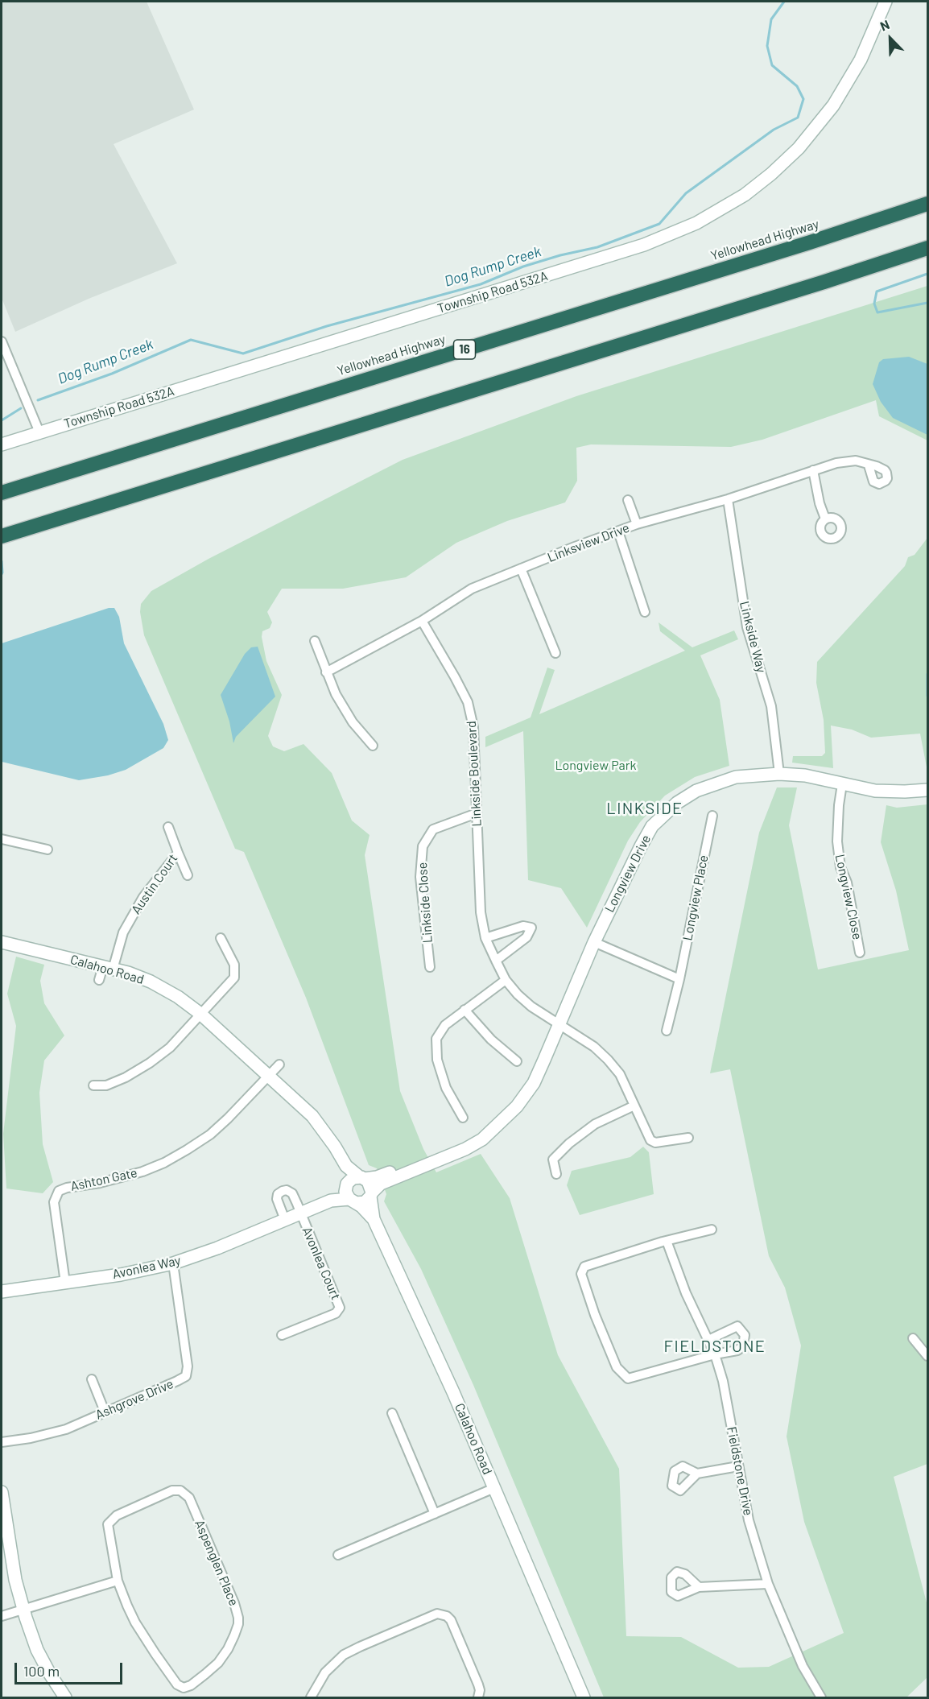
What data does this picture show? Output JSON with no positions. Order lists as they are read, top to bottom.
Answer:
{
  "streets": {
    "highway": ["Yellowhead Highway", "16"],
    "street": [
      "Township Road 532A",
      "Linksview Drive",
      "Linkside Way",
      "Linkside Boulevard",
      "Longview Drive",
      "Austin Court",
      "Longview Close",
      "Longview Place",
      "Linkside Close",
      "Calahoo Road",
      "Ashton Gate",
      "Avonlea Court",
      "Avonlea Way",
      "Ashgrove Drive",
      "Fieldstone Drive",
      "Aspenglen Place"
    ]
  },
  "crossings": [
    ["Linksview Drive", "Linkside Way"],
    ["Linksview Drive", "Linkside Boulevard"],
    ["Linkside Way", "Longview Drive"],
    ["Linkside Boulevard", "Longview Drive"],
    ["Linkside Boulevard", "Linkside Close"],
    ["Longview Drive", "Longview Close"],
    ["Longview Drive", "Calahoo Road"],
    ["Longview Drive", "Avonlea Way"],
    ["Austin Court", "Calahoo Road"],
    ["Calahoo Road", "Ashton Gate"],
    ["Calahoo Road", "Avonlea Way"],
    ["Ashton Gate", "Avonlea Way"],
    ["Avonlea Court", "Avonlea Way"],
    ["Avonlea Way", "Ashgrove Drive"]
  ],
  "districts": ["LINKSIDE", "FIELDSTONE"],
  "water": ["Dog Rump Creek"],
  "parks": ["Longview Park"],
  "scale_bar": "100 m",
  "north": "top left"
}
